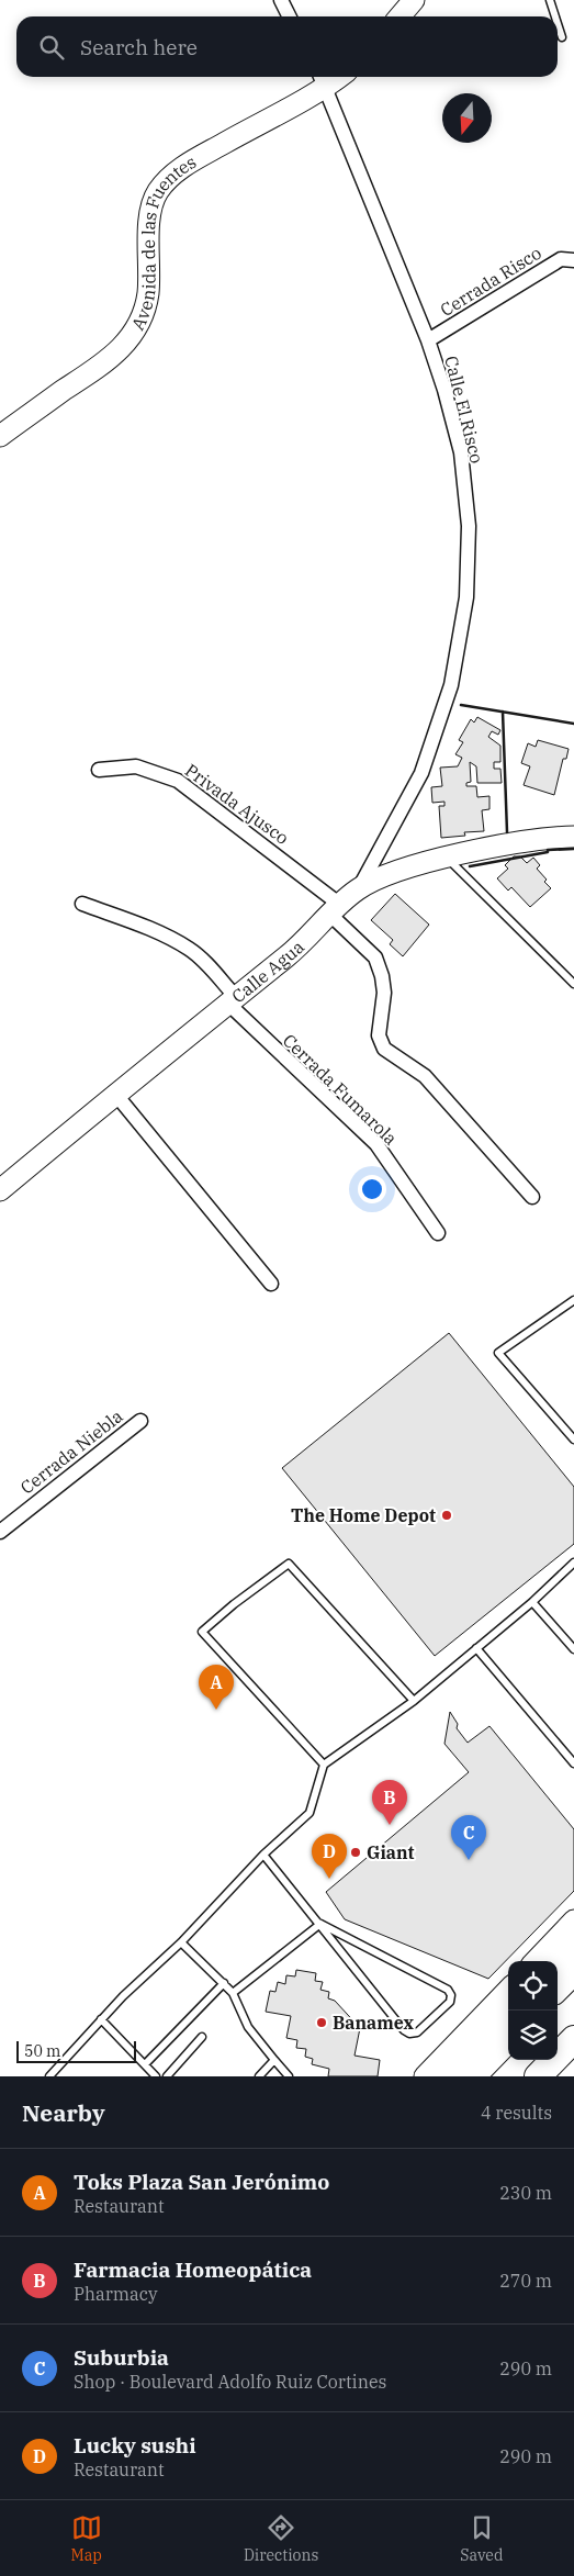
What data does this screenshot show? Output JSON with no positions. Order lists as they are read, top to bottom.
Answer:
{
  "streets": {
    "street": [
      "Avenida de las Fuentes",
      "Cerrada Risco",
      "Calle El Risco",
      "Privada Ajusco",
      "Calle Agua",
      "Cerrada Fumarola",
      "Cerrada Niebla"
    ]
  },
  "crossings": [
    ["Avenida de las Fuentes", "Calle El Risco"],
    ["Cerrada Risco", "Calle El Risco"],
    ["Calle El Risco", "Calle Agua"],
    ["Privada Ajusco", "Calle Agua"],
    ["Calle Agua", "Cerrada Fumarola"]
  ],
  "places": ["The Home Depot", "Giant", "Banamex"],
  "scale_bar": "50 m",
  "north": "bottom",
  "page": {
    "search": "Search here",
    "pins": [
      "A",
      "B",
      "C",
      "D"
    ],
    "scale": "50 m",
    "heading": ["Nearby", "4 results"],
    "list": [
      {
        "mark": "A",
        "name": "Toks Plaza San Jerónimo",
        "note": "Restaurant",
        "value": "230 m"
      },
      {
        "mark": "B",
        "name": "Farmacia Homeopática",
        "note": "Pharmacy",
        "value": "270 m"
      },
      {
        "mark": "C",
        "name": "Suburbia",
        "note": "Shop · Boulevard Adolfo Ruiz Cortines",
        "value": "290 m"
      },
      {
        "mark": "D",
        "name": "Lucky sushi",
        "note": "Restaurant",
        "value": "290 m"
      }
    ],
    "nav": ["Map", "Directions", "Saved"]
  }
}
